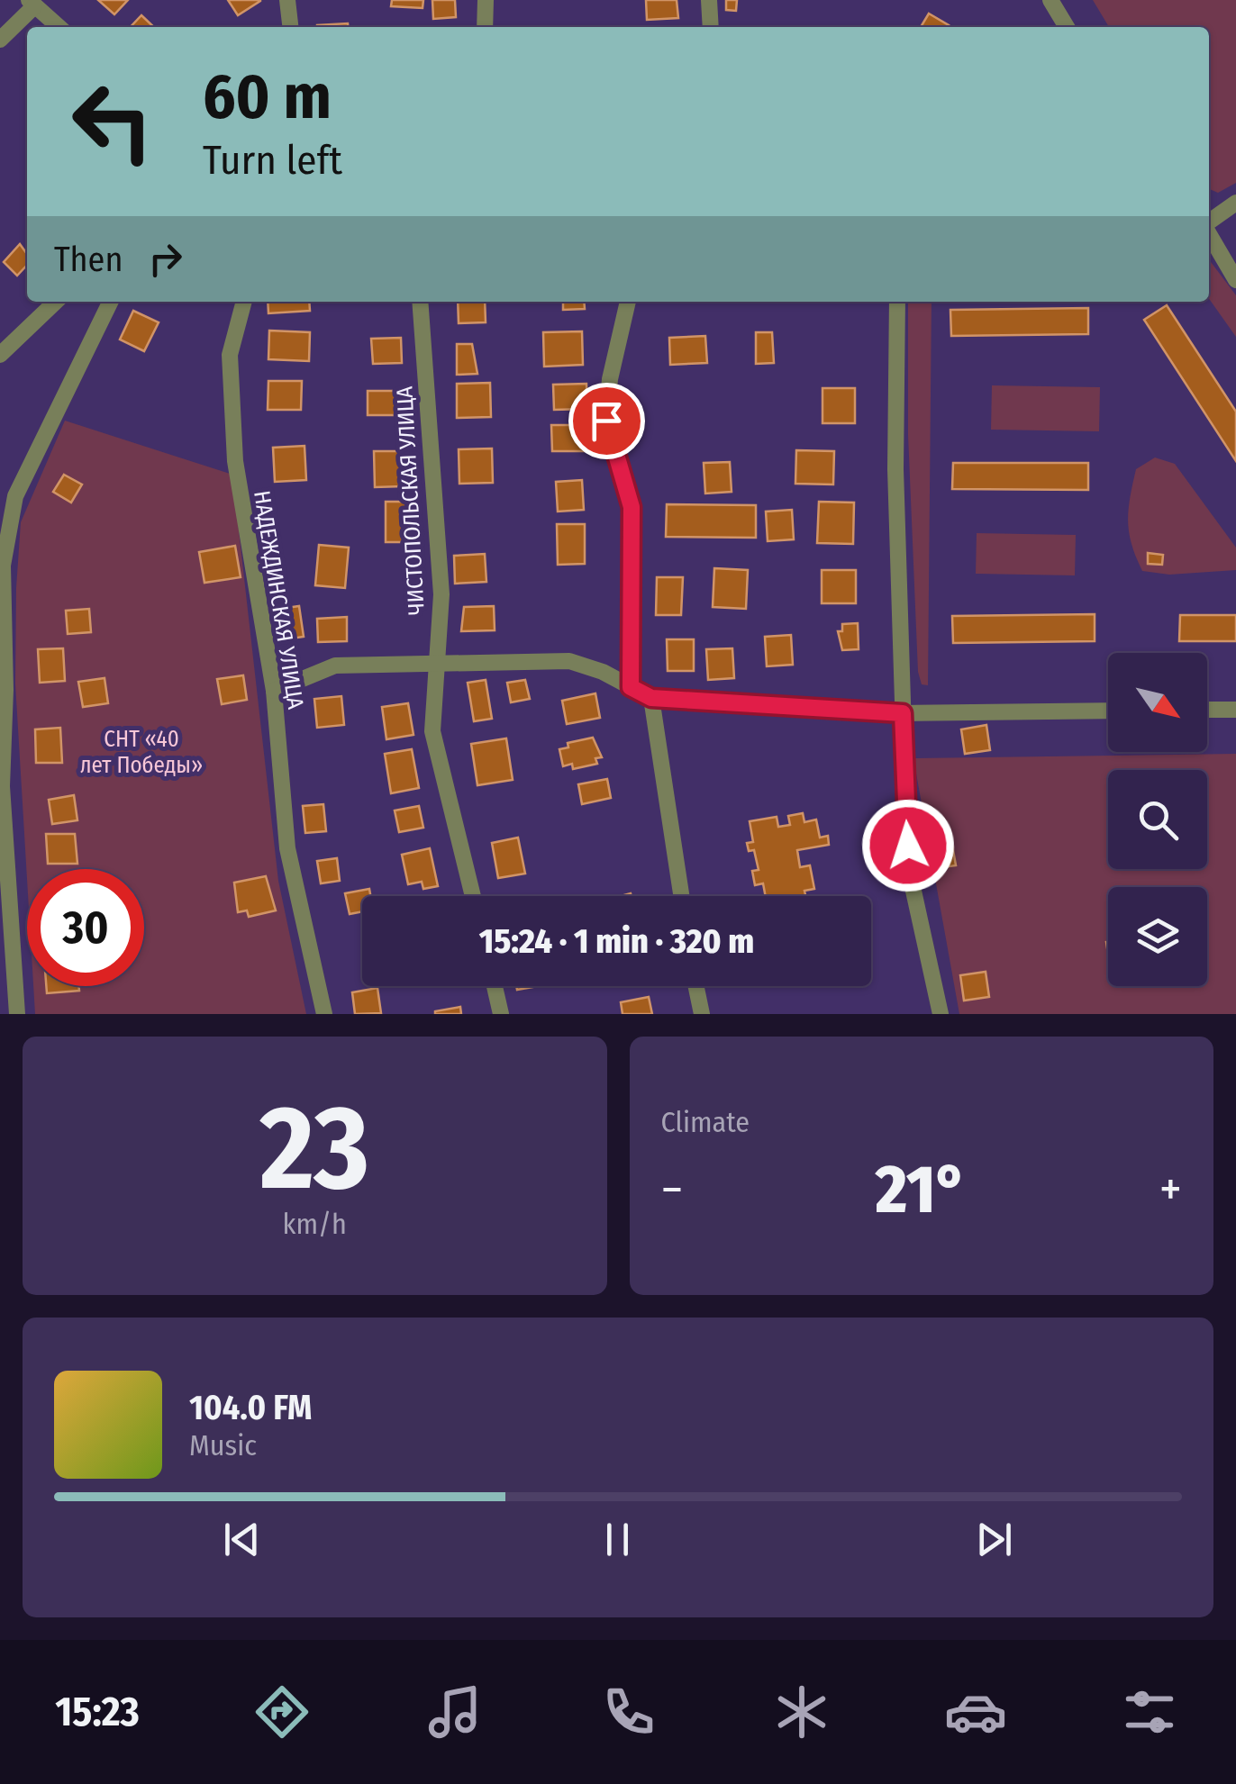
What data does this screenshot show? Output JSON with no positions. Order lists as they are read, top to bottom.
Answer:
{
  "streets": {
    "street": ["ЧИСТОПОЛЬСКАЯ УЛИЦА", "НАДЕЖДИНСКАЯ УЛИЦА"]
  },
  "parks": ["СНТ «40 лет Победы»"],
  "north": "bottom right",
  "page": {
    "turn": ["60 m", "Turn left"],
    "then": "Then",
    "limit": "30",
    "trip": "15:24 · 1 min · 320 m",
    "tile": [
      ["23", "km/h"],
      "Climate"
    ],
    "heat": ["−", "21°", "+"],
    "song": ["104.0 FM", "Music"],
    "tabs": "15:23"
  }
}
